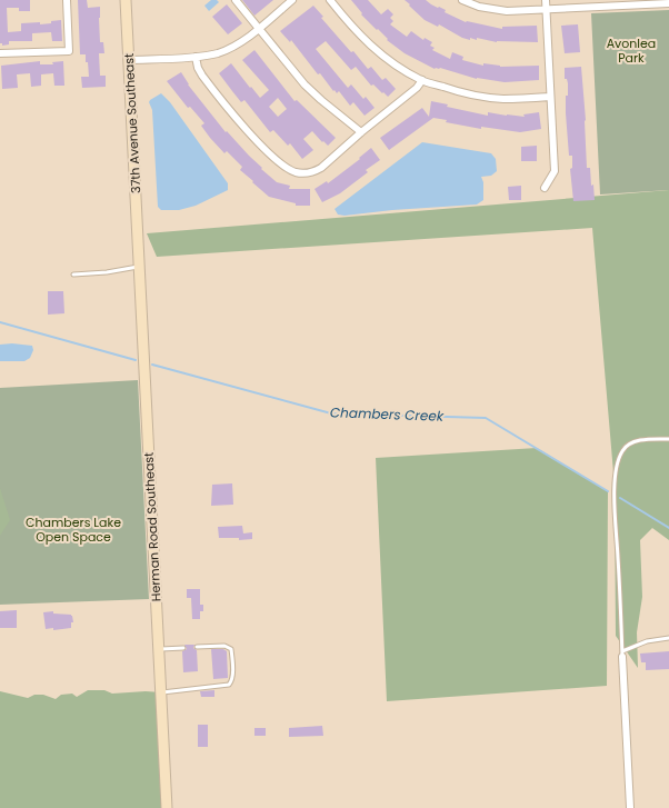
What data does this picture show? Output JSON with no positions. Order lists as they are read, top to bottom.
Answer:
{
  "streets": {
    "street": ["37th Avenue Southeast", "Herman Road Southeast"]
  },
  "crossings": [
    ["37th Avenue Southeast", "Herman Road Southeast"]
  ],
  "water": ["Chambers Creek"],
  "parks": ["Avonlea Park", "Chambers Lake Open Space"]
}
